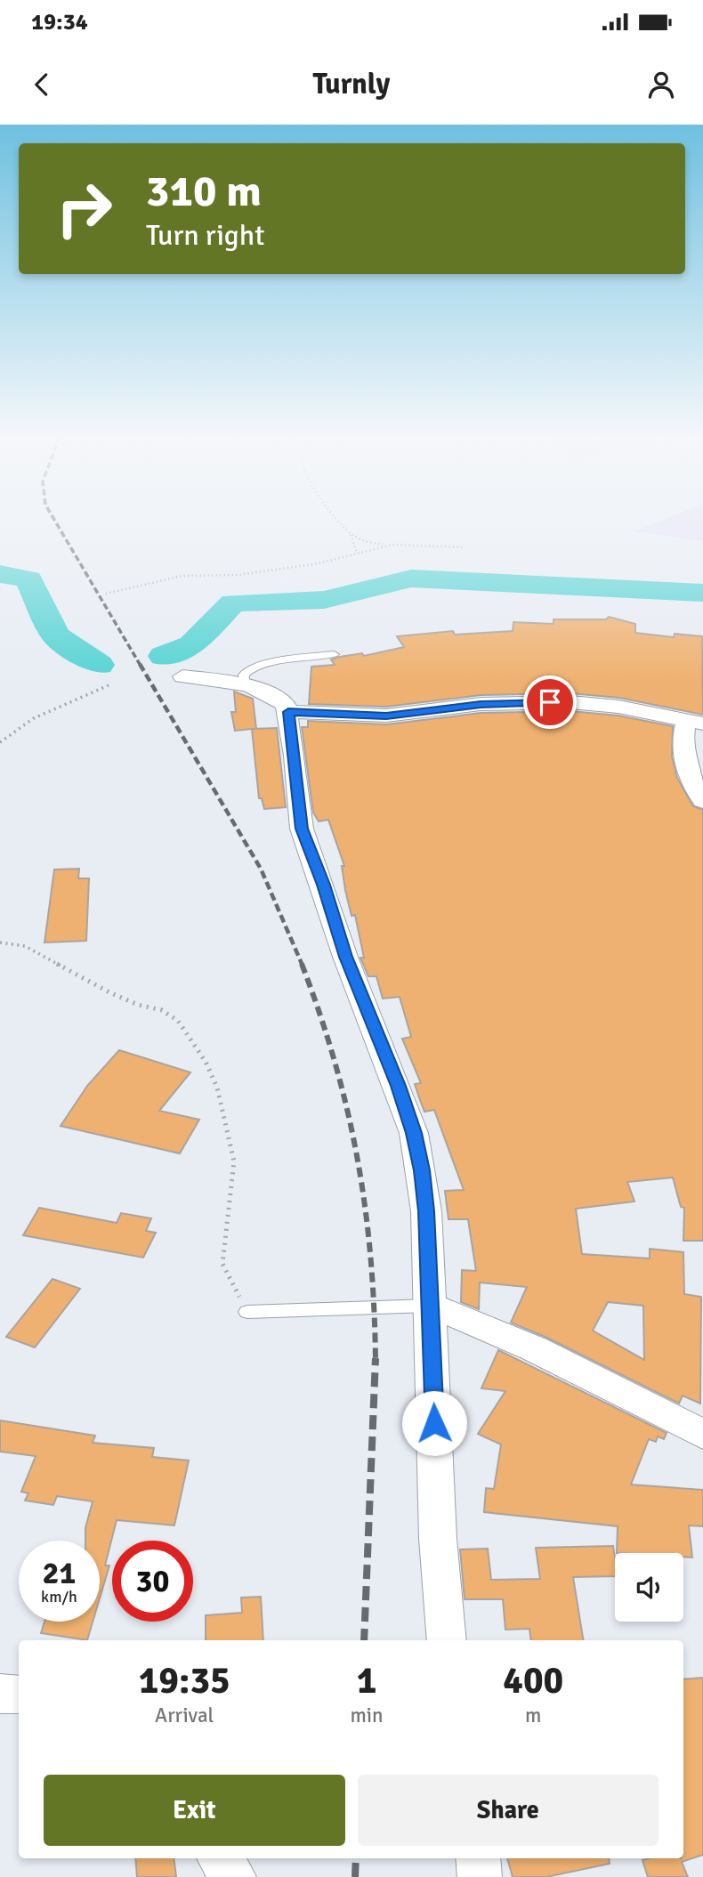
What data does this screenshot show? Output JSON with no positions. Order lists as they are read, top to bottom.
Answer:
{
  "page": {
    "status": "19:34",
    "header": "Turnly",
    "turn": ["310 m", "Turn right"],
    "speed": "21 km/h",
    "limit": "30",
    "eta": [
      "19:35",
      "Arrival",
      "1",
      "min",
      "400",
      "m"
    ],
    "buttons": ["Exit", "Share"]
  }
}
